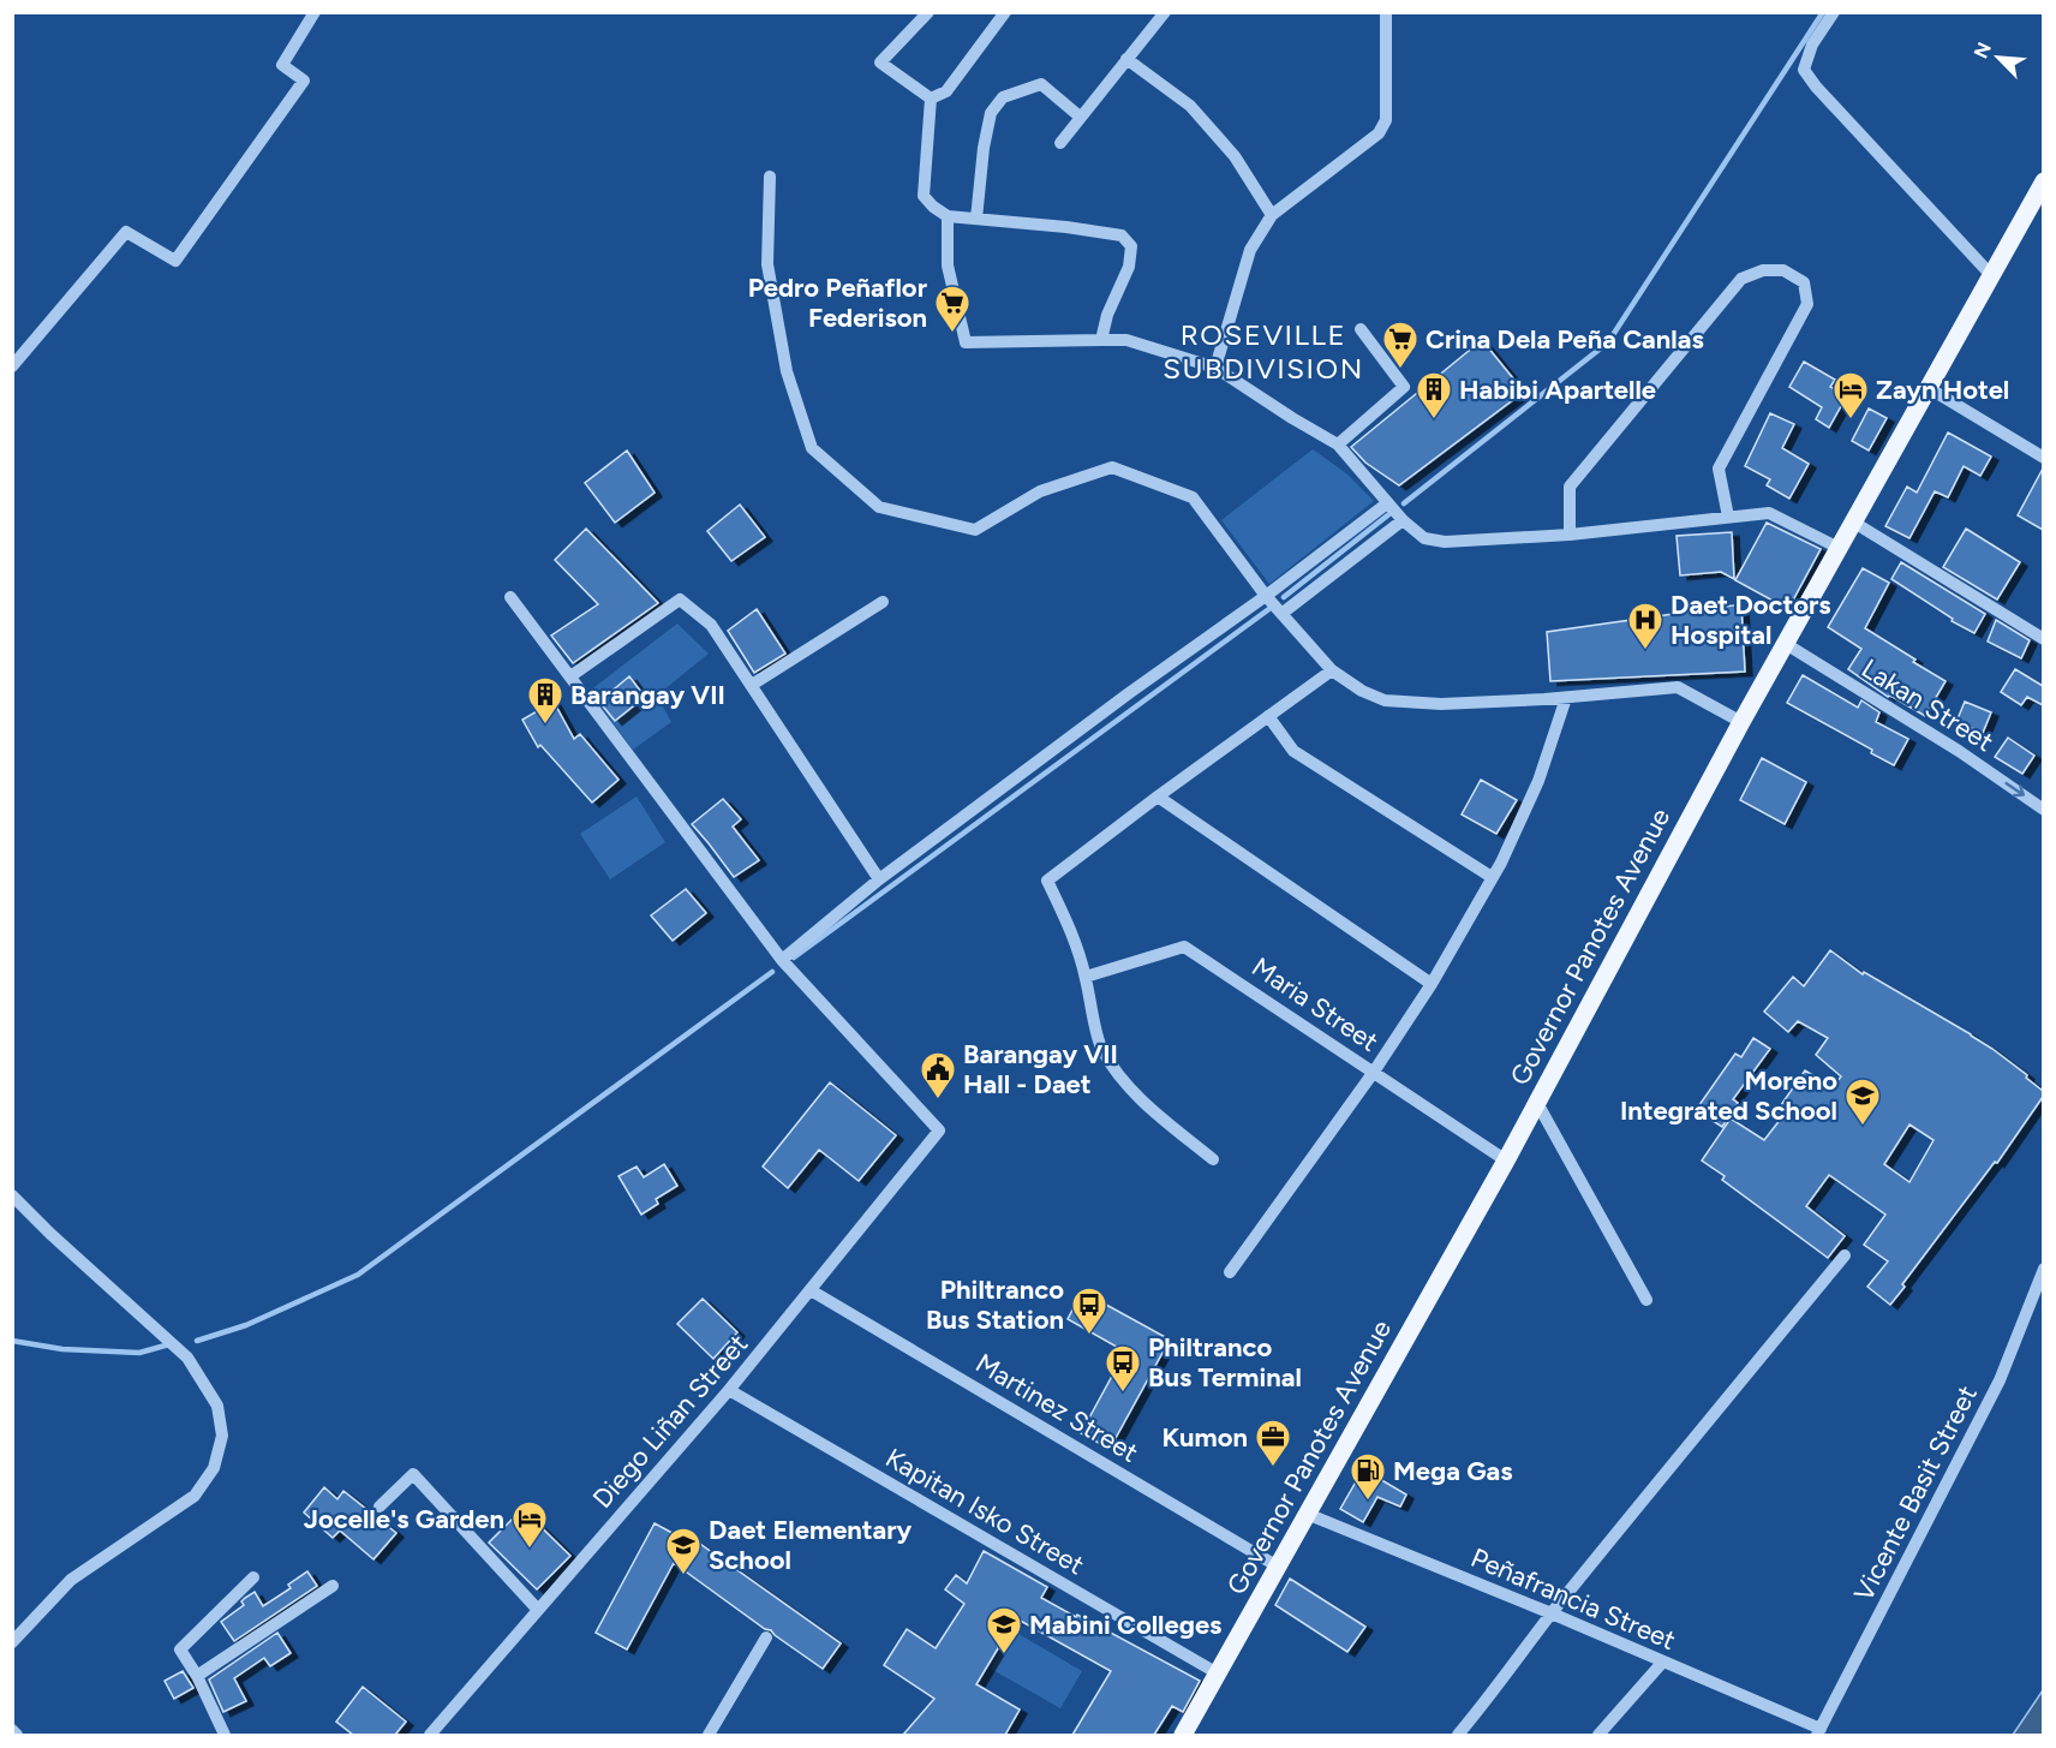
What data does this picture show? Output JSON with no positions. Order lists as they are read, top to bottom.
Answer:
{
  "streets": {
    "main road": ["Governor Panotes Avenue"],
    "street": [
      "Lakan Street",
      "Maria Street",
      "Martinez Street",
      "Diego Liñan Street",
      "Vicente Basit Street",
      "Kapitan Isko Street",
      "Peñafrancia Street"
    ]
  },
  "crossings": [
    ["Lakan Street", "Governor Panotes Avenue"],
    ["Governor Panotes Avenue", "Maria Street"],
    ["Governor Panotes Avenue", "Martinez Street"],
    ["Governor Panotes Avenue", "Kapitan Isko Street"],
    ["Governor Panotes Avenue", "Peñafrancia Street"],
    ["Martinez Street", "Diego Liñan Street"],
    ["Diego Liñan Street", "Kapitan Isko Street"],
    ["Vicente Basit Street", "Peñafrancia Street"]
  ],
  "one_way": ["Lakan Street"],
  "districts": ["ROSEVILLE SUBDIVISION"],
  "places": {
    "supermarket": ["Pedro Peñaflor Federison", "Crina Dela Peña Canlas"],
    "building": ["Habibi Apartelle", "Barangay VII"],
    "hotel": ["Zayn Hotel", "Jocelle's Garden"],
    "hospital": ["Daet Doctors Hospital"],
    "public building": ["Barangay VII Hall - Daet"],
    "school or university": ["Moreno Integrated School", "Daet Elementary School", "Mabini Colleges"],
    "bus stop": ["Philtranco Bus Station", "Philtranco Bus Terminal"],
    "office": ["Kumon"],
    "fuel station": ["Mega Gas"]
  },
  "north": "top left"
}
